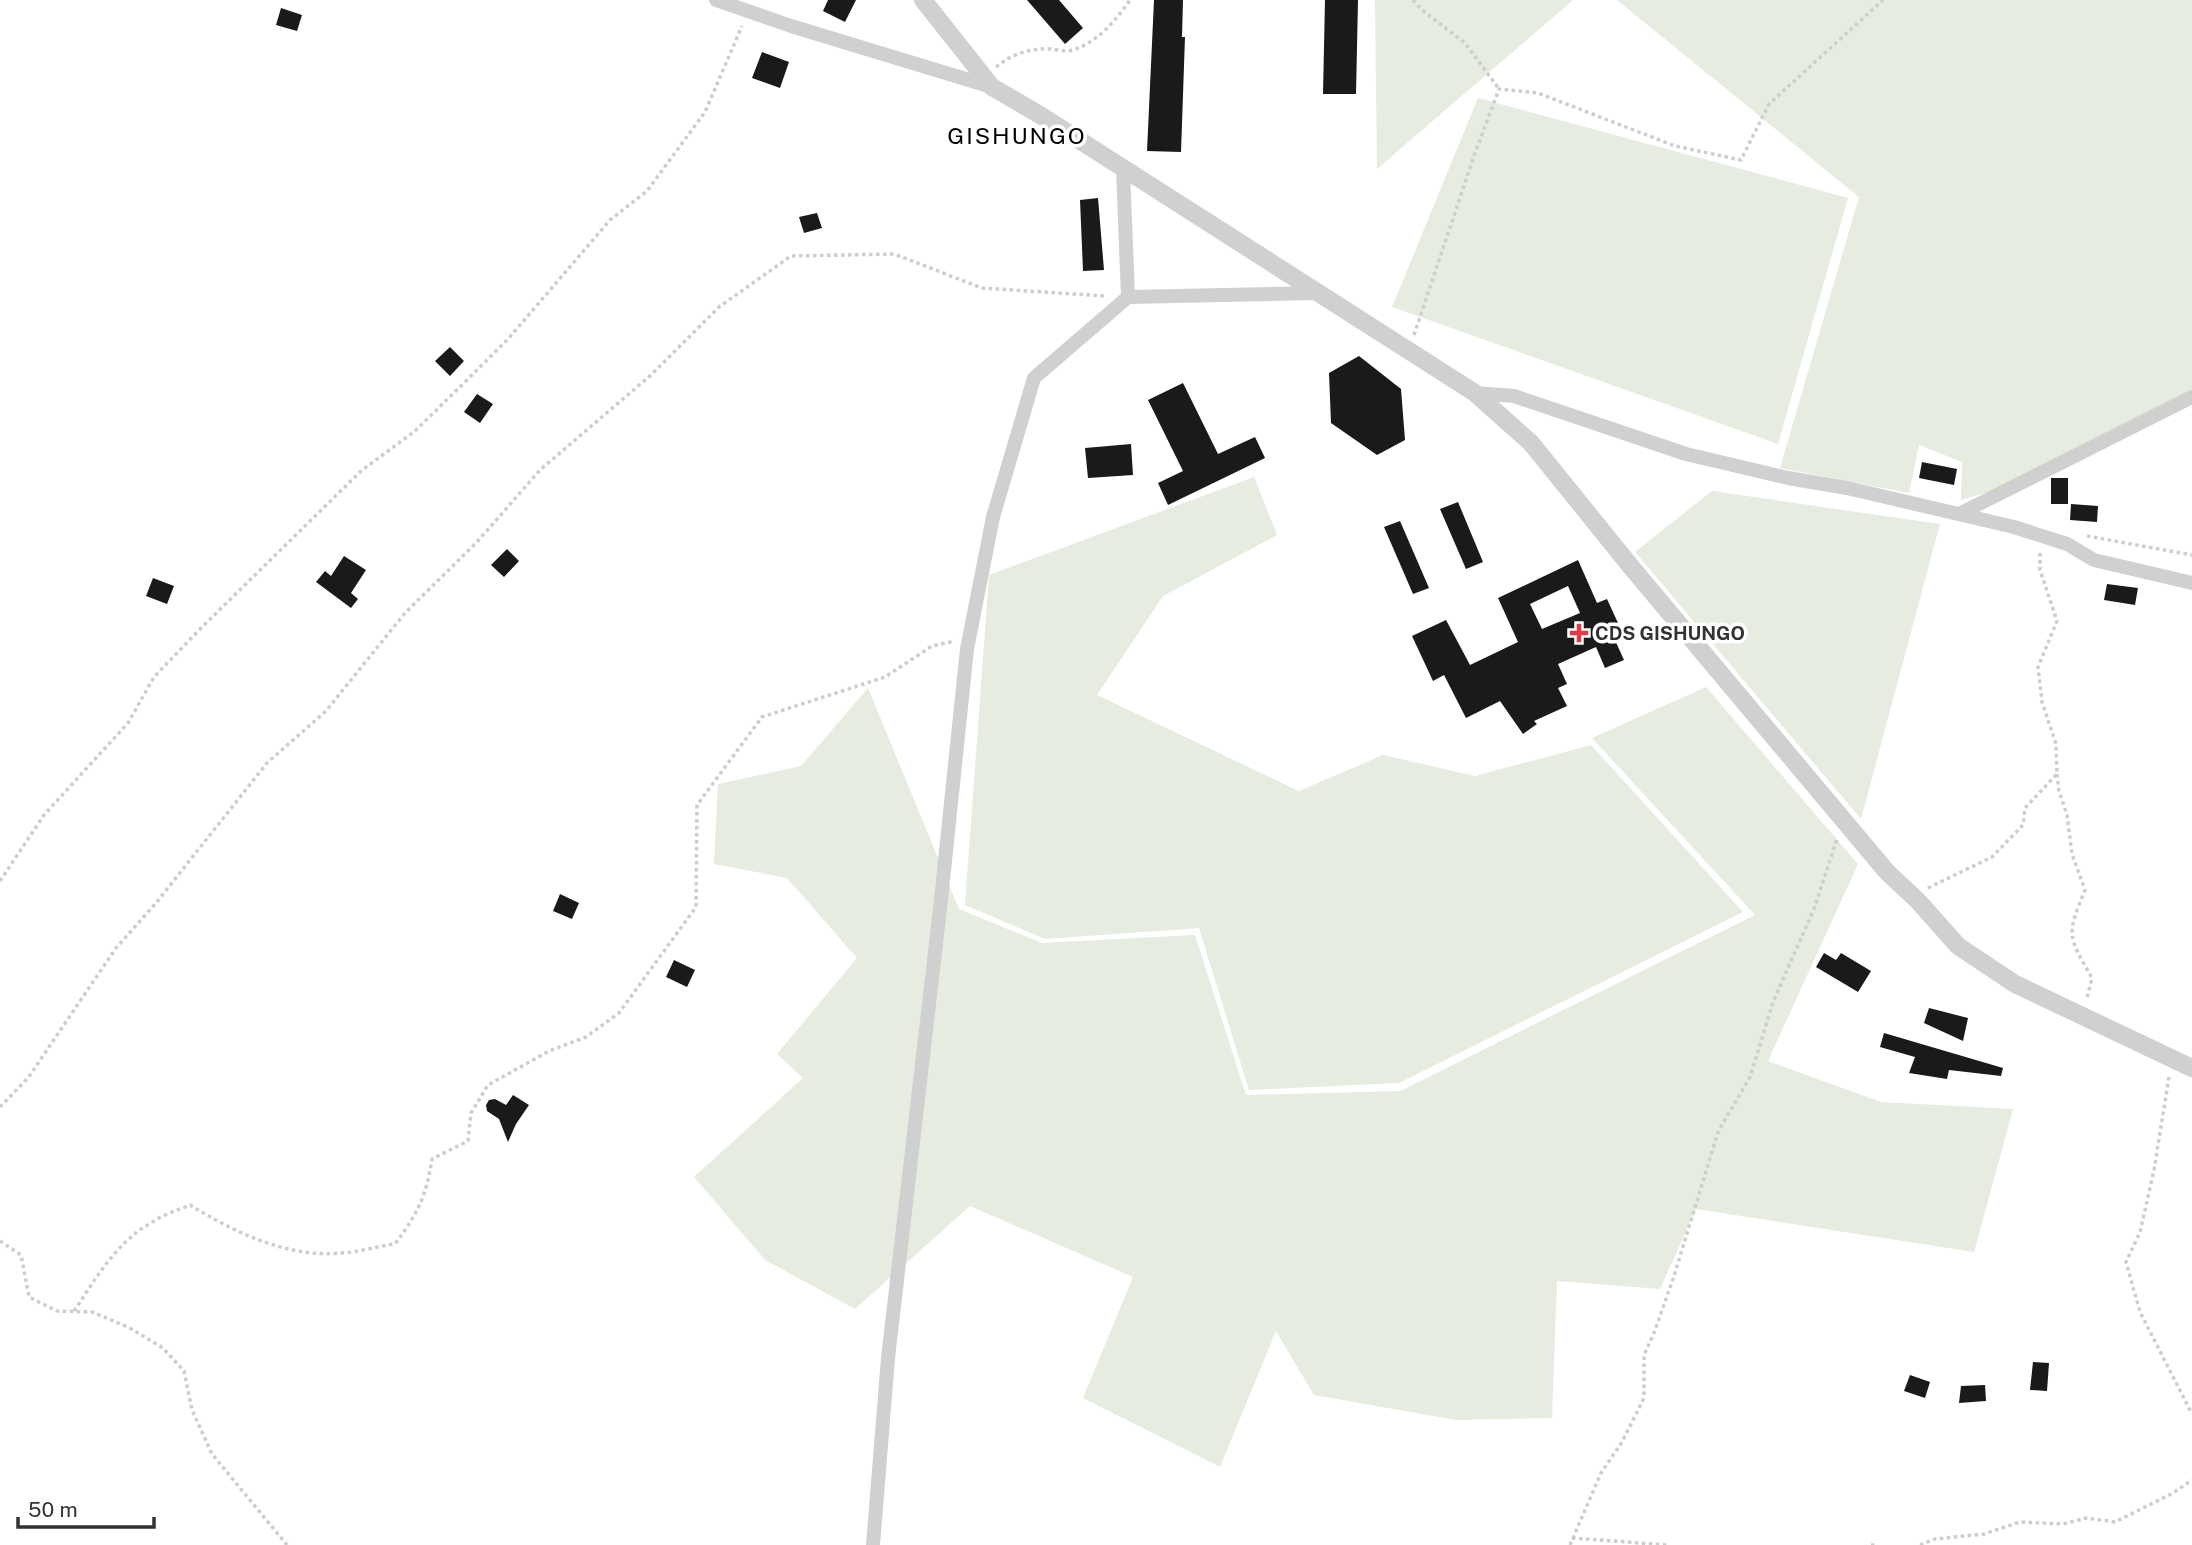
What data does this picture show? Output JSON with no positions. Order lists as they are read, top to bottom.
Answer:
{
  "districts": ["GISHUNGO"],
  "places": {
    "health": ["CDS GISHUNGO"]
  },
  "scale_bar": "50 m"
}
